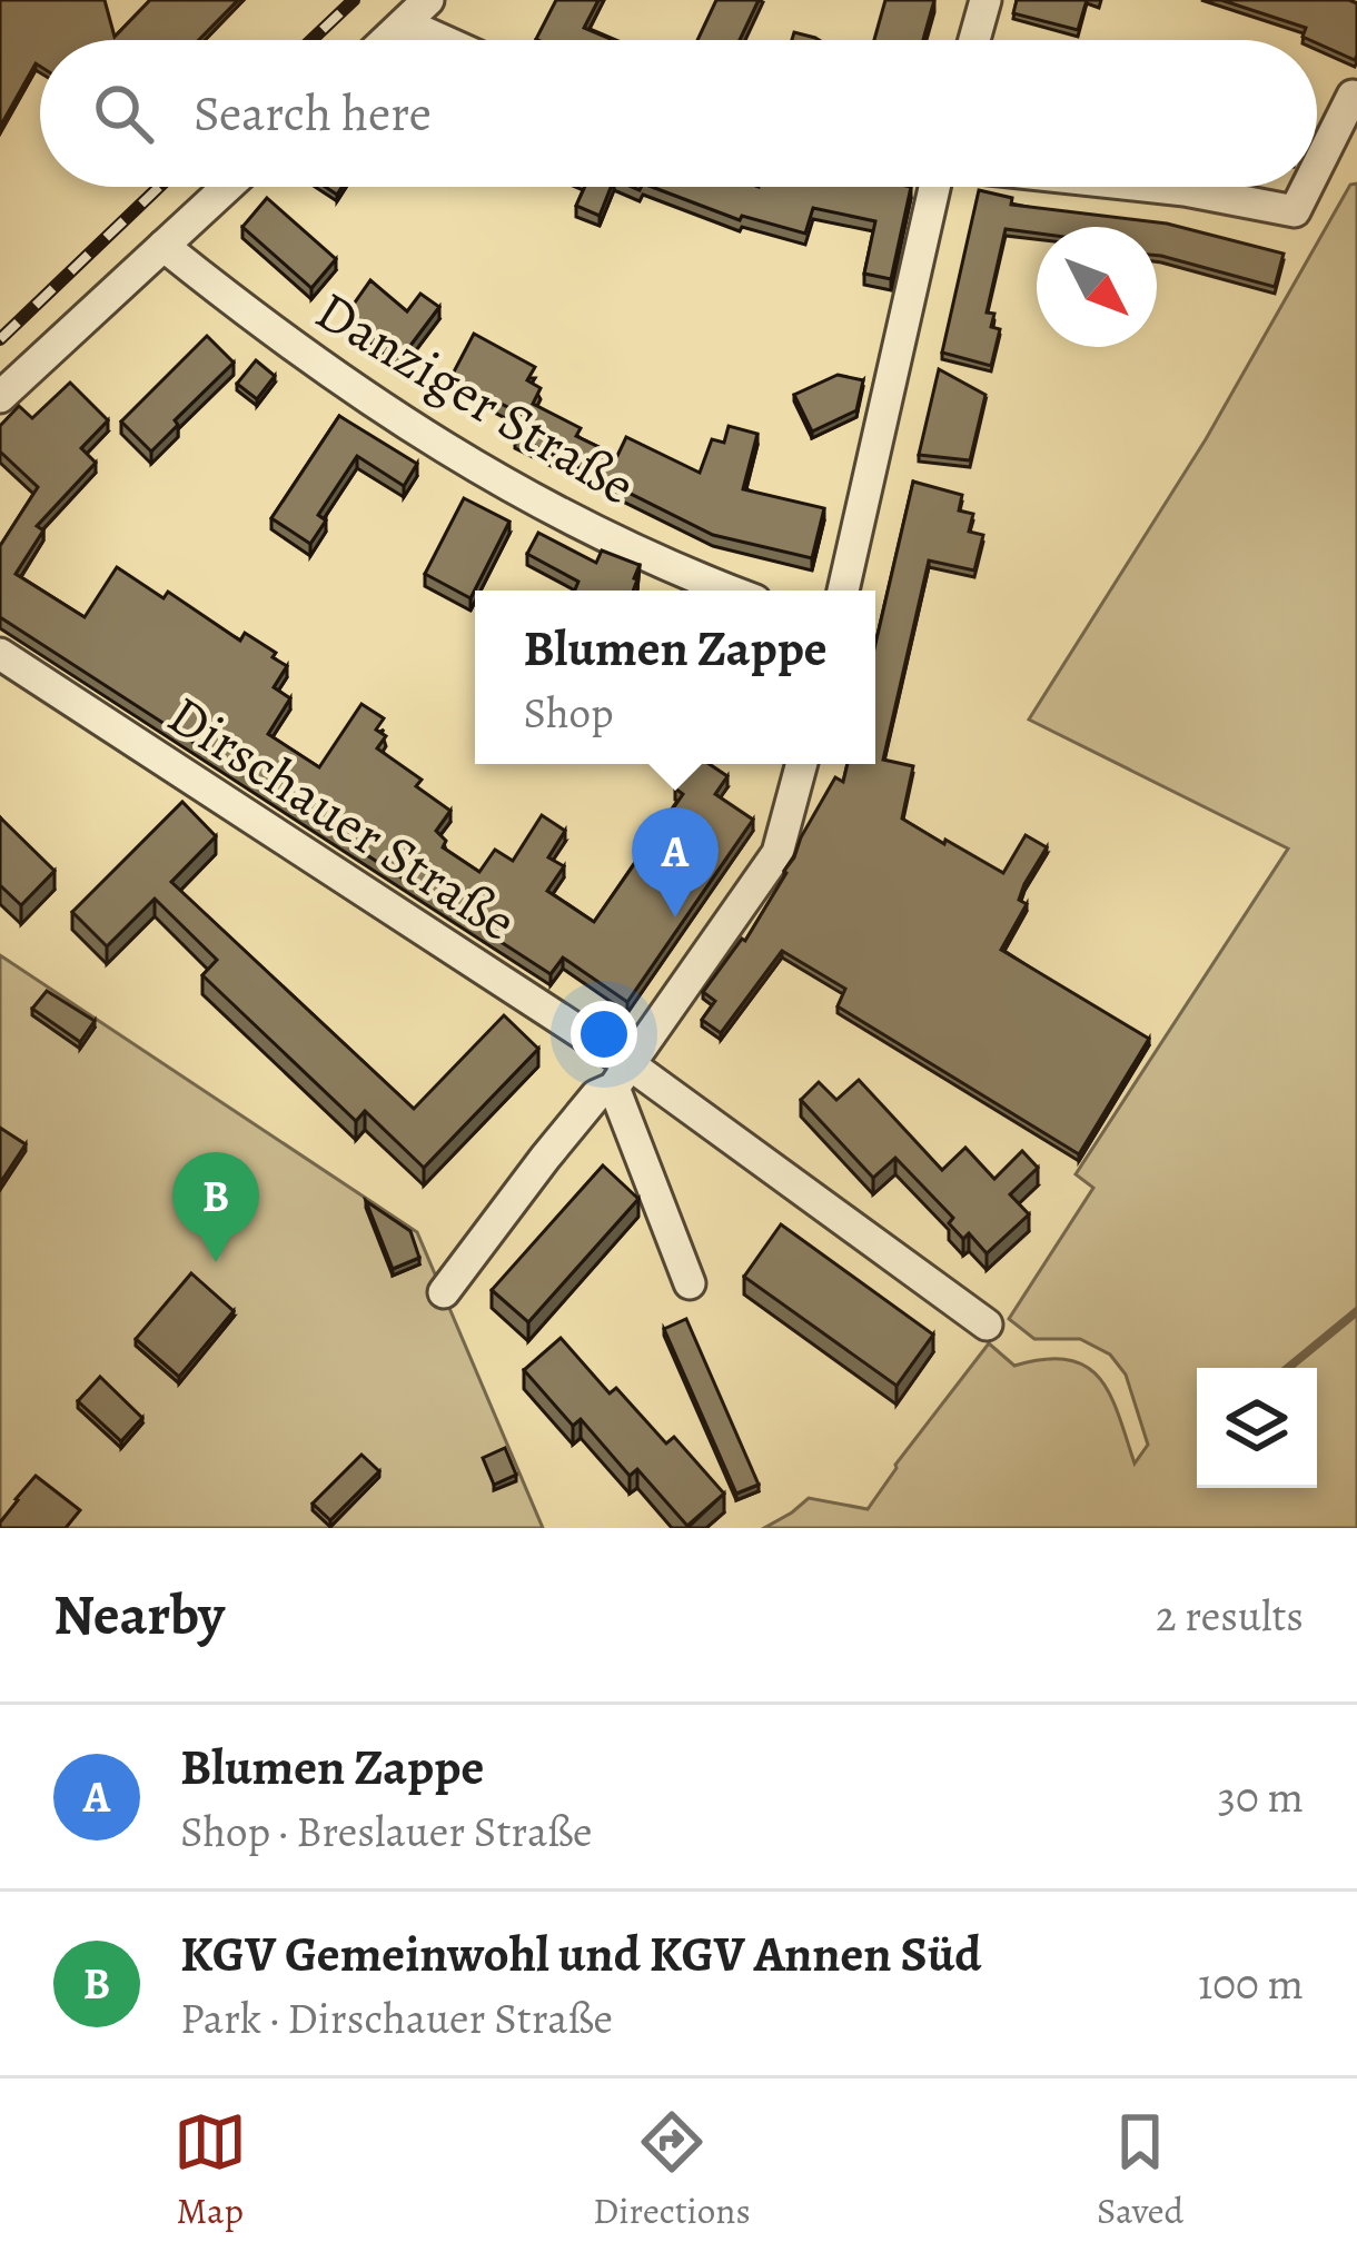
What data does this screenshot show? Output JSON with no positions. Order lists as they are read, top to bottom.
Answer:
{
  "streets": {
    "street": ["Danziger Straße", "Dirschauer Straße"]
  },
  "north": "bottom right",
  "page": {
    "search": "Search here",
    "popup": ["Blumen Zappe", "Shop"],
    "pins": ["A", "B"],
    "heading": ["Nearby", "2 results"],
    "list": [
      {
        "mark": "A",
        "name": "Blumen Zappe",
        "note": "Shop · Breslauer Straße",
        "value": "30 m"
      },
      {
        "mark": "B",
        "name": "KGV Gemeinwohl und KGV Annen Süd",
        "note": "Park · Dirschauer Straße",
        "value": "100 m"
      }
    ],
    "nav": ["Map", "Directions", "Saved"]
  }
}
